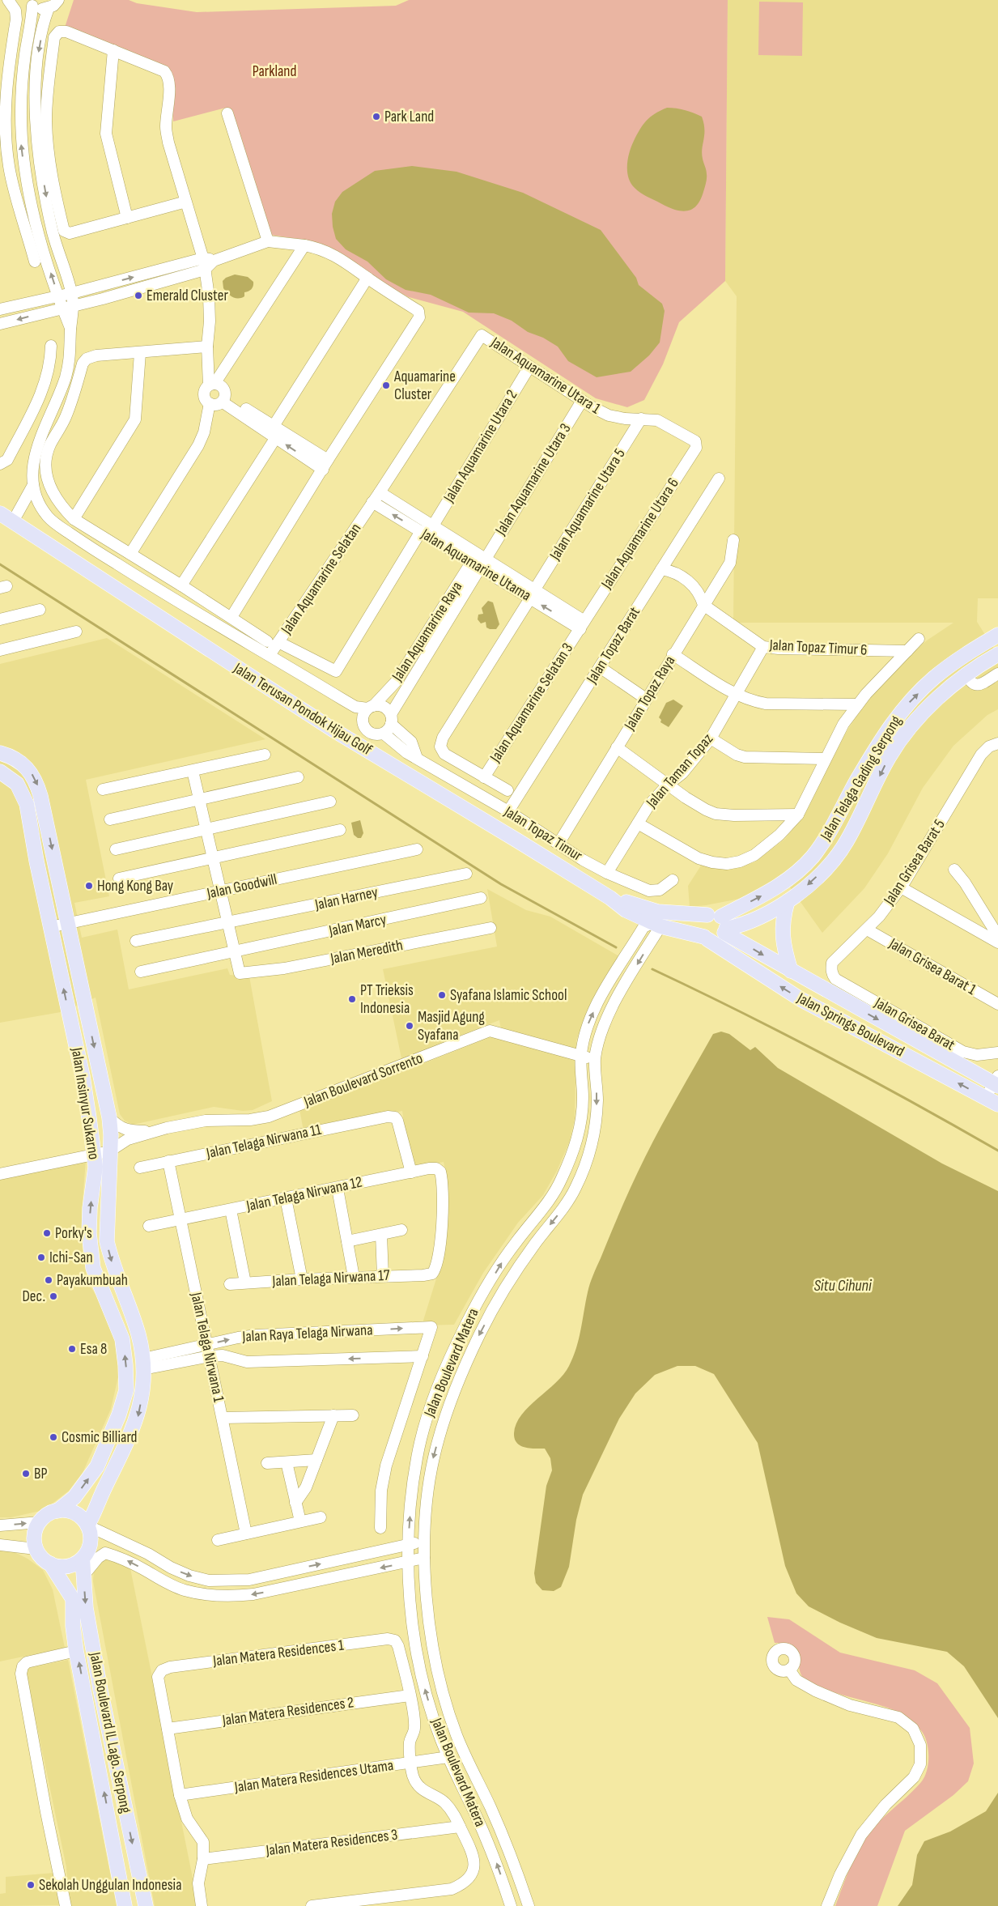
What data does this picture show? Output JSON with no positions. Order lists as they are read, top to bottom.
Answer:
{
  "streets": {
    "main road": [
      "Jalan Terusan Pondok Hijau Golf",
      "Jalan Telaga Gading Serpong",
      "Jalan Springs Boulevard",
      "Jalan Insinyur Sukarno",
      "Jalan Boulevard IL Lago. Serpong"
    ],
    "street": [
      "Jalan Aquamarine Utara 1",
      "Jalan Aquamarine Utara 2",
      "Jalan Aquamarine Utara 3",
      "Jalan Aquamarine Utara 5",
      "Jalan Aquamarine Utara 6",
      "Jalan Aquamarine Utama",
      "Jalan Aquamarine Selatan",
      "Jalan Aquamarine Raya",
      "Jalan Topaz Barat",
      "Jalan Topaz Timur 6",
      "Jalan Topaz Raya",
      "Jalan Aquamarine Selatan 3",
      "Jalan Taman Topaz",
      "Jalan Topaz Timur",
      "Jalan Grisea Barat 5",
      "Jalan Goodwill",
      "Jalan Harney",
      "Jalan Marcy",
      "Jalan Meredith",
      "Jalan Grisea Barat 1",
      "Jalan Grisea Barat",
      "Jalan Boulevard Sorrento",
      "Jalan Telaga Nirwana 11",
      "Jalan Telaga Nirwana 12",
      "Jalan Telaga Nirwana 17",
      "Jalan Raya Telaga Nirwana",
      "Jalan Telaga Nirwana 1",
      "Jalan Boulevard Matera",
      "Jalan Matera Residences 1",
      "Jalan Matera Residences 2",
      "Jalan Matera Residences Utama",
      "Jalan Matera Residences 3"
    ]
  },
  "crossings": [
    ["Jalan Aquamarine Utara 1", "Jalan Aquamarine Utara 2"],
    ["Jalan Aquamarine Utara 1", "Jalan Aquamarine Utara 3"],
    ["Jalan Aquamarine Utara 1", "Jalan Aquamarine Utara 5"],
    ["Jalan Aquamarine Utara 1", "Jalan Aquamarine Utara 6"],
    ["Jalan Aquamarine Utara 1", "Jalan Aquamarine Selatan"],
    ["Jalan Aquamarine Utara 2", "Jalan Aquamarine Utama"],
    ["Jalan Aquamarine Utara 3", "Jalan Aquamarine Utama"],
    ["Jalan Aquamarine Utara 3", "Jalan Aquamarine Raya"],
    ["Jalan Aquamarine Utara 5", "Jalan Aquamarine Utama"],
    ["Jalan Aquamarine Utara 5", "Jalan Aquamarine Selatan 3"],
    ["Jalan Aquamarine Utara 6", "Jalan Aquamarine Utama"],
    ["Jalan Aquamarine Utara 6", "Jalan Aquamarine Selatan 3"],
    ["Jalan Aquamarine Utama", "Jalan Aquamarine Selatan"],
    ["Jalan Aquamarine Utama", "Jalan Aquamarine Raya"],
    ["Jalan Aquamarine Utama", "Jalan Aquamarine Selatan 3"],
    ["Jalan Aquamarine Raya", "Jalan Topaz Timur"],
    ["Jalan Topaz Barat", "Jalan Topaz Timur 6"],
    ["Jalan Topaz Barat", "Jalan Topaz Timur"],
    ["Jalan Topaz Timur 6", "Jalan Topaz Raya"],
    ["Jalan Topaz Timur 6", "Jalan Taman Topaz"],
    ["Jalan Topaz Raya", "Jalan Topaz Timur"],
    ["Jalan Terusan Pondok Hijau Golf", "Jalan Telaga Gading Serpong"],
    ["Jalan Terusan Pondok Hijau Golf", "Jalan Springs Boulevard"],
    ["Jalan Terusan Pondok Hijau Golf", "Jalan Boulevard Matera"],
    ["Jalan Taman Topaz", "Jalan Topaz Timur"],
    ["Jalan Telaga Gading Serpong", "Jalan Springs Boulevard"],
    ["Jalan Grisea Barat 5", "Jalan Grisea Barat 1"],
    ["Jalan Grisea Barat 5", "Jalan Grisea Barat"],
    ["Jalan Goodwill", "Jalan Insinyur Sukarno"],
    ["Jalan Marcy", "Jalan Meredith"],
    ["Jalan Boulevard Sorrento", "Jalan Insinyur Sukarno"],
    ["Jalan Boulevard Sorrento", "Jalan Boulevard Matera"],
    ["Jalan Insinyur Sukarno", "Jalan Raya Telaga Nirwana"],
    ["Jalan Insinyur Sukarno", "Jalan Boulevard IL Lago. Serpong"],
    ["Jalan Telaga Nirwana 11", "Jalan Telaga Nirwana 12"],
    ["Jalan Telaga Nirwana 11", "Jalan Telaga Nirwana 1"],
    ["Jalan Telaga Nirwana 12", "Jalan Telaga Nirwana 17"],
    ["Jalan Telaga Nirwana 12", "Jalan Telaga Nirwana 1"],
    ["Jalan Raya Telaga Nirwana", "Jalan Telaga Nirwana 1"],
    ["Jalan Boulevard Matera", "Jalan Matera Residences Utama"],
    ["Jalan Matera Residences 1", "Jalan Matera Residences 2"]
  ],
  "water": ["Situ Cihuni"],
  "parks": ["Parkland"],
  "places": [
    "Park Land",
    "Emerald Cluster",
    "Aquamarine Cluster",
    "Hong Kong Bay",
    "Syafana Islamic School",
    "PT Trieksis Indonesia",
    "Masjid Agung Syafana",
    "Porky's",
    "Ichi-San",
    "Payakumbuah",
    "Dec.",
    "Esa 8",
    "Cosmic Billiard",
    "BP",
    "Sekolah Unggulan Indonesia"
  ]
}
